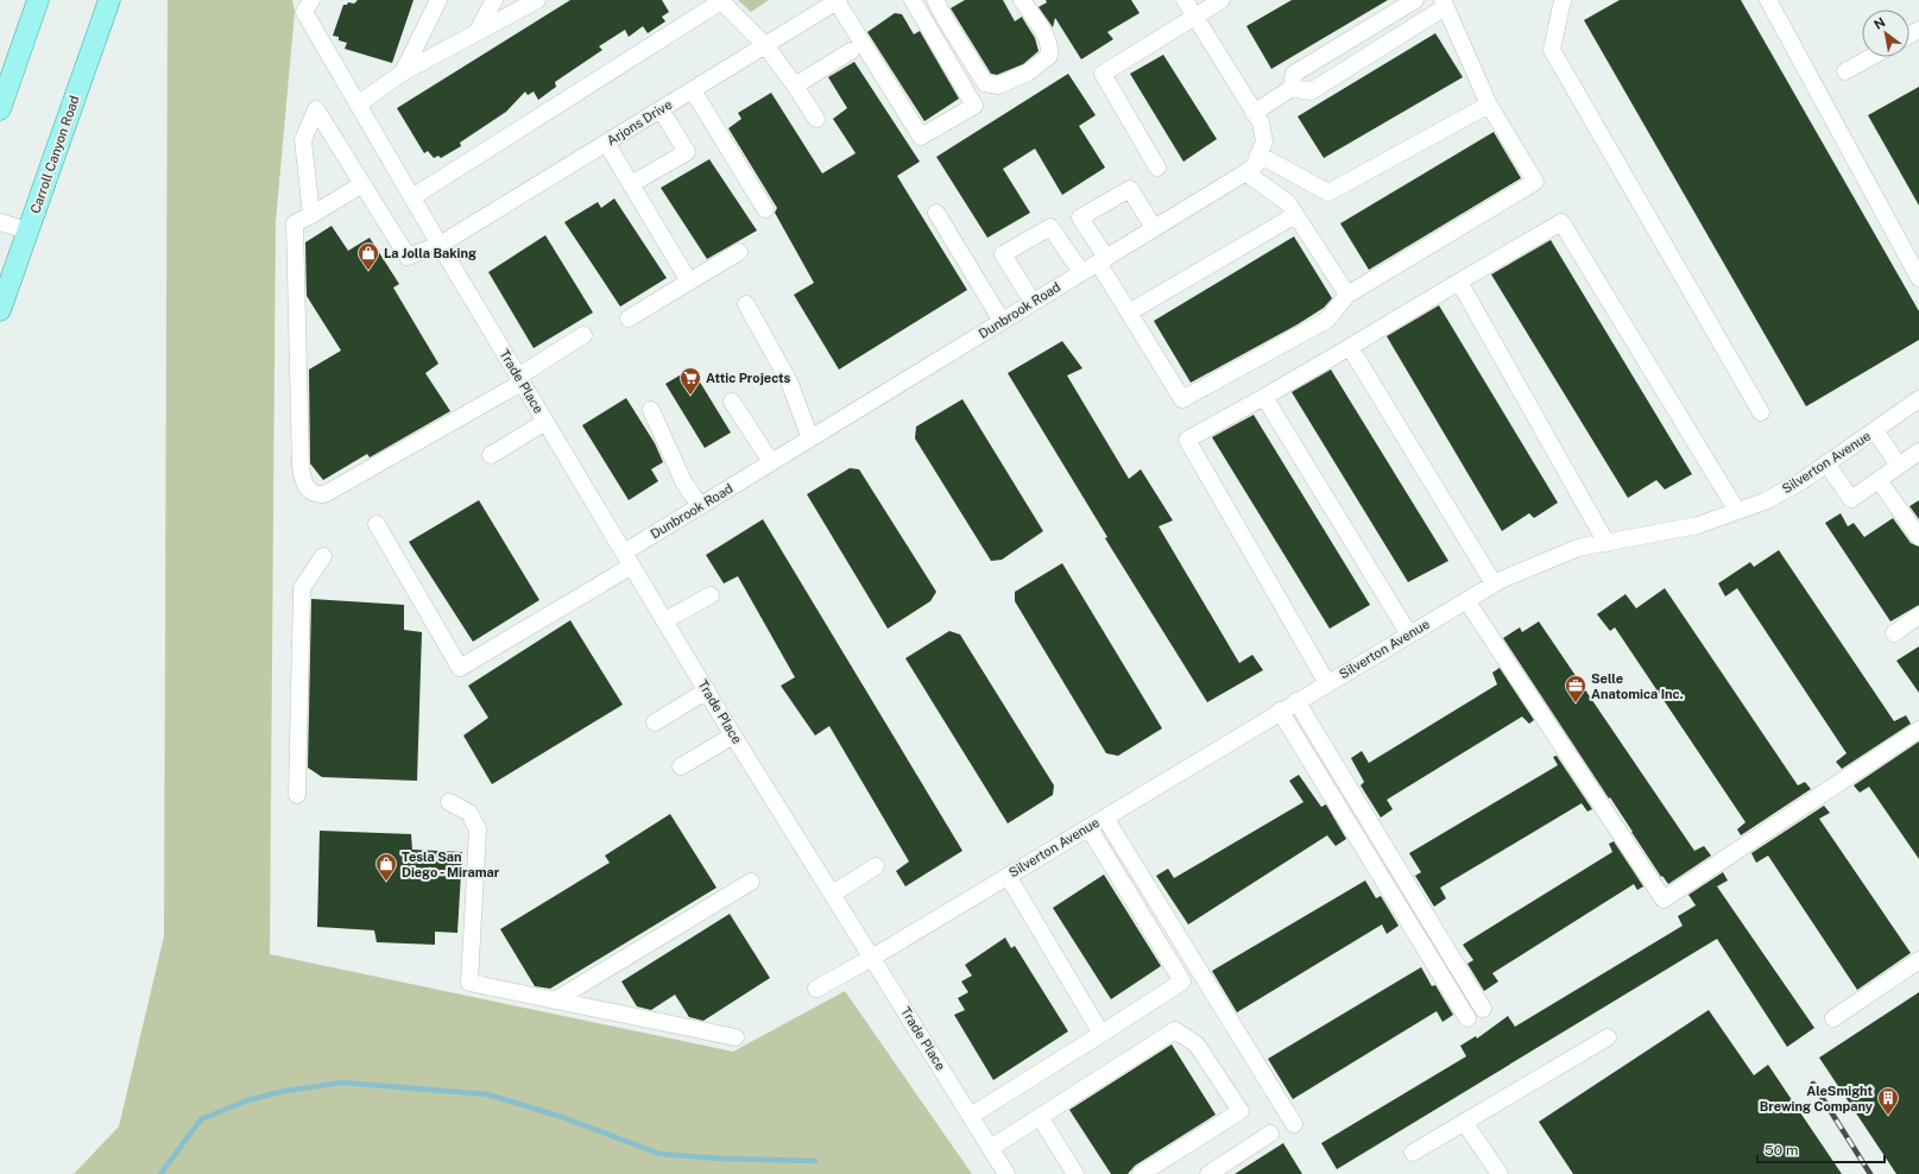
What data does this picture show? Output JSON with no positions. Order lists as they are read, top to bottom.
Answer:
{
  "streets": {
    "main road": ["Carroll Canyon Road"],
    "street": [
      "Arjons Drive",
      "Dunbrook Road",
      "Trade Place",
      "Silverton Avenue"
    ]
  },
  "crossings": [
    ["Arjons Drive", "Trade Place"],
    ["Dunbrook Road", "Trade Place"],
    ["Trade Place", "Silverton Avenue"]
  ],
  "places": {
    "shop": ["La Jolla Baking", "Tesla San Diego - Miramar"],
    "supermarket": ["Attic Projects"],
    "office": ["Selle Anatomica Inc."],
    "building": ["AleSmight Brewing Company"]
  },
  "scale_bar": "50 m",
  "north": "top left"
}
